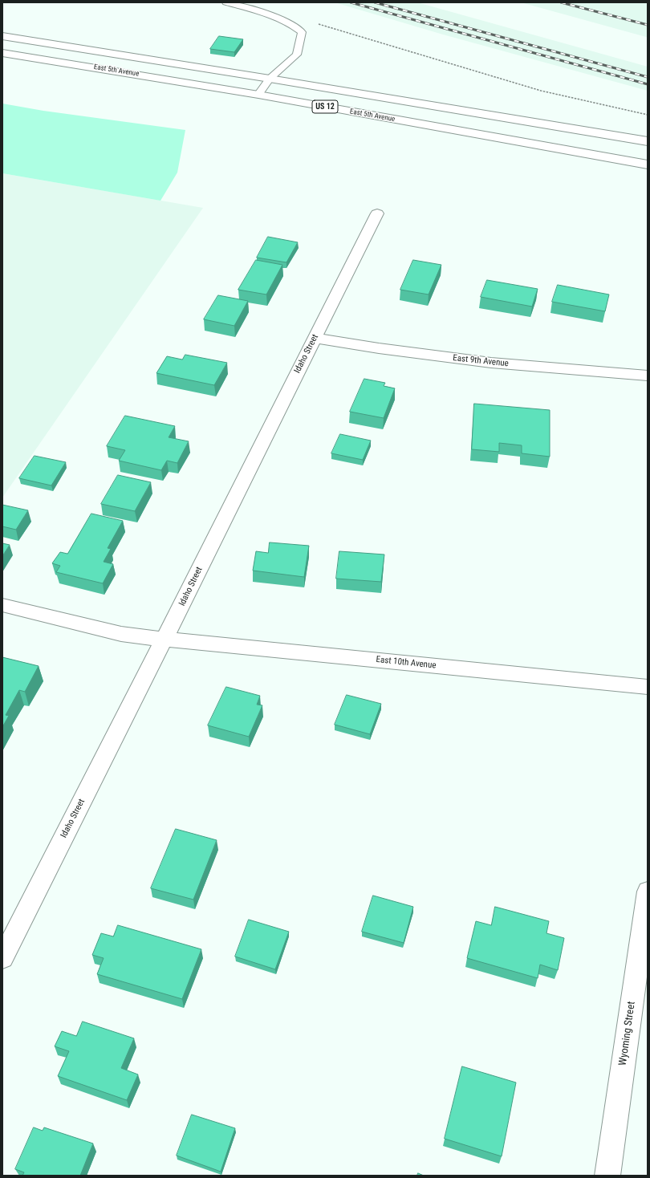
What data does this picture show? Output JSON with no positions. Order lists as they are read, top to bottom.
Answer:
{
  "streets": {
    "street": [
      "East 5th Avenue",
      "US 12",
      "Idaho Street",
      "East 9th Avenue",
      "East 10th Avenue",
      "Wyoming Street"
    ]
  },
  "crossings": [
    ["Idaho Street", "East 9th Avenue"],
    ["Idaho Street", "East 10th Avenue"]
  ]
}
